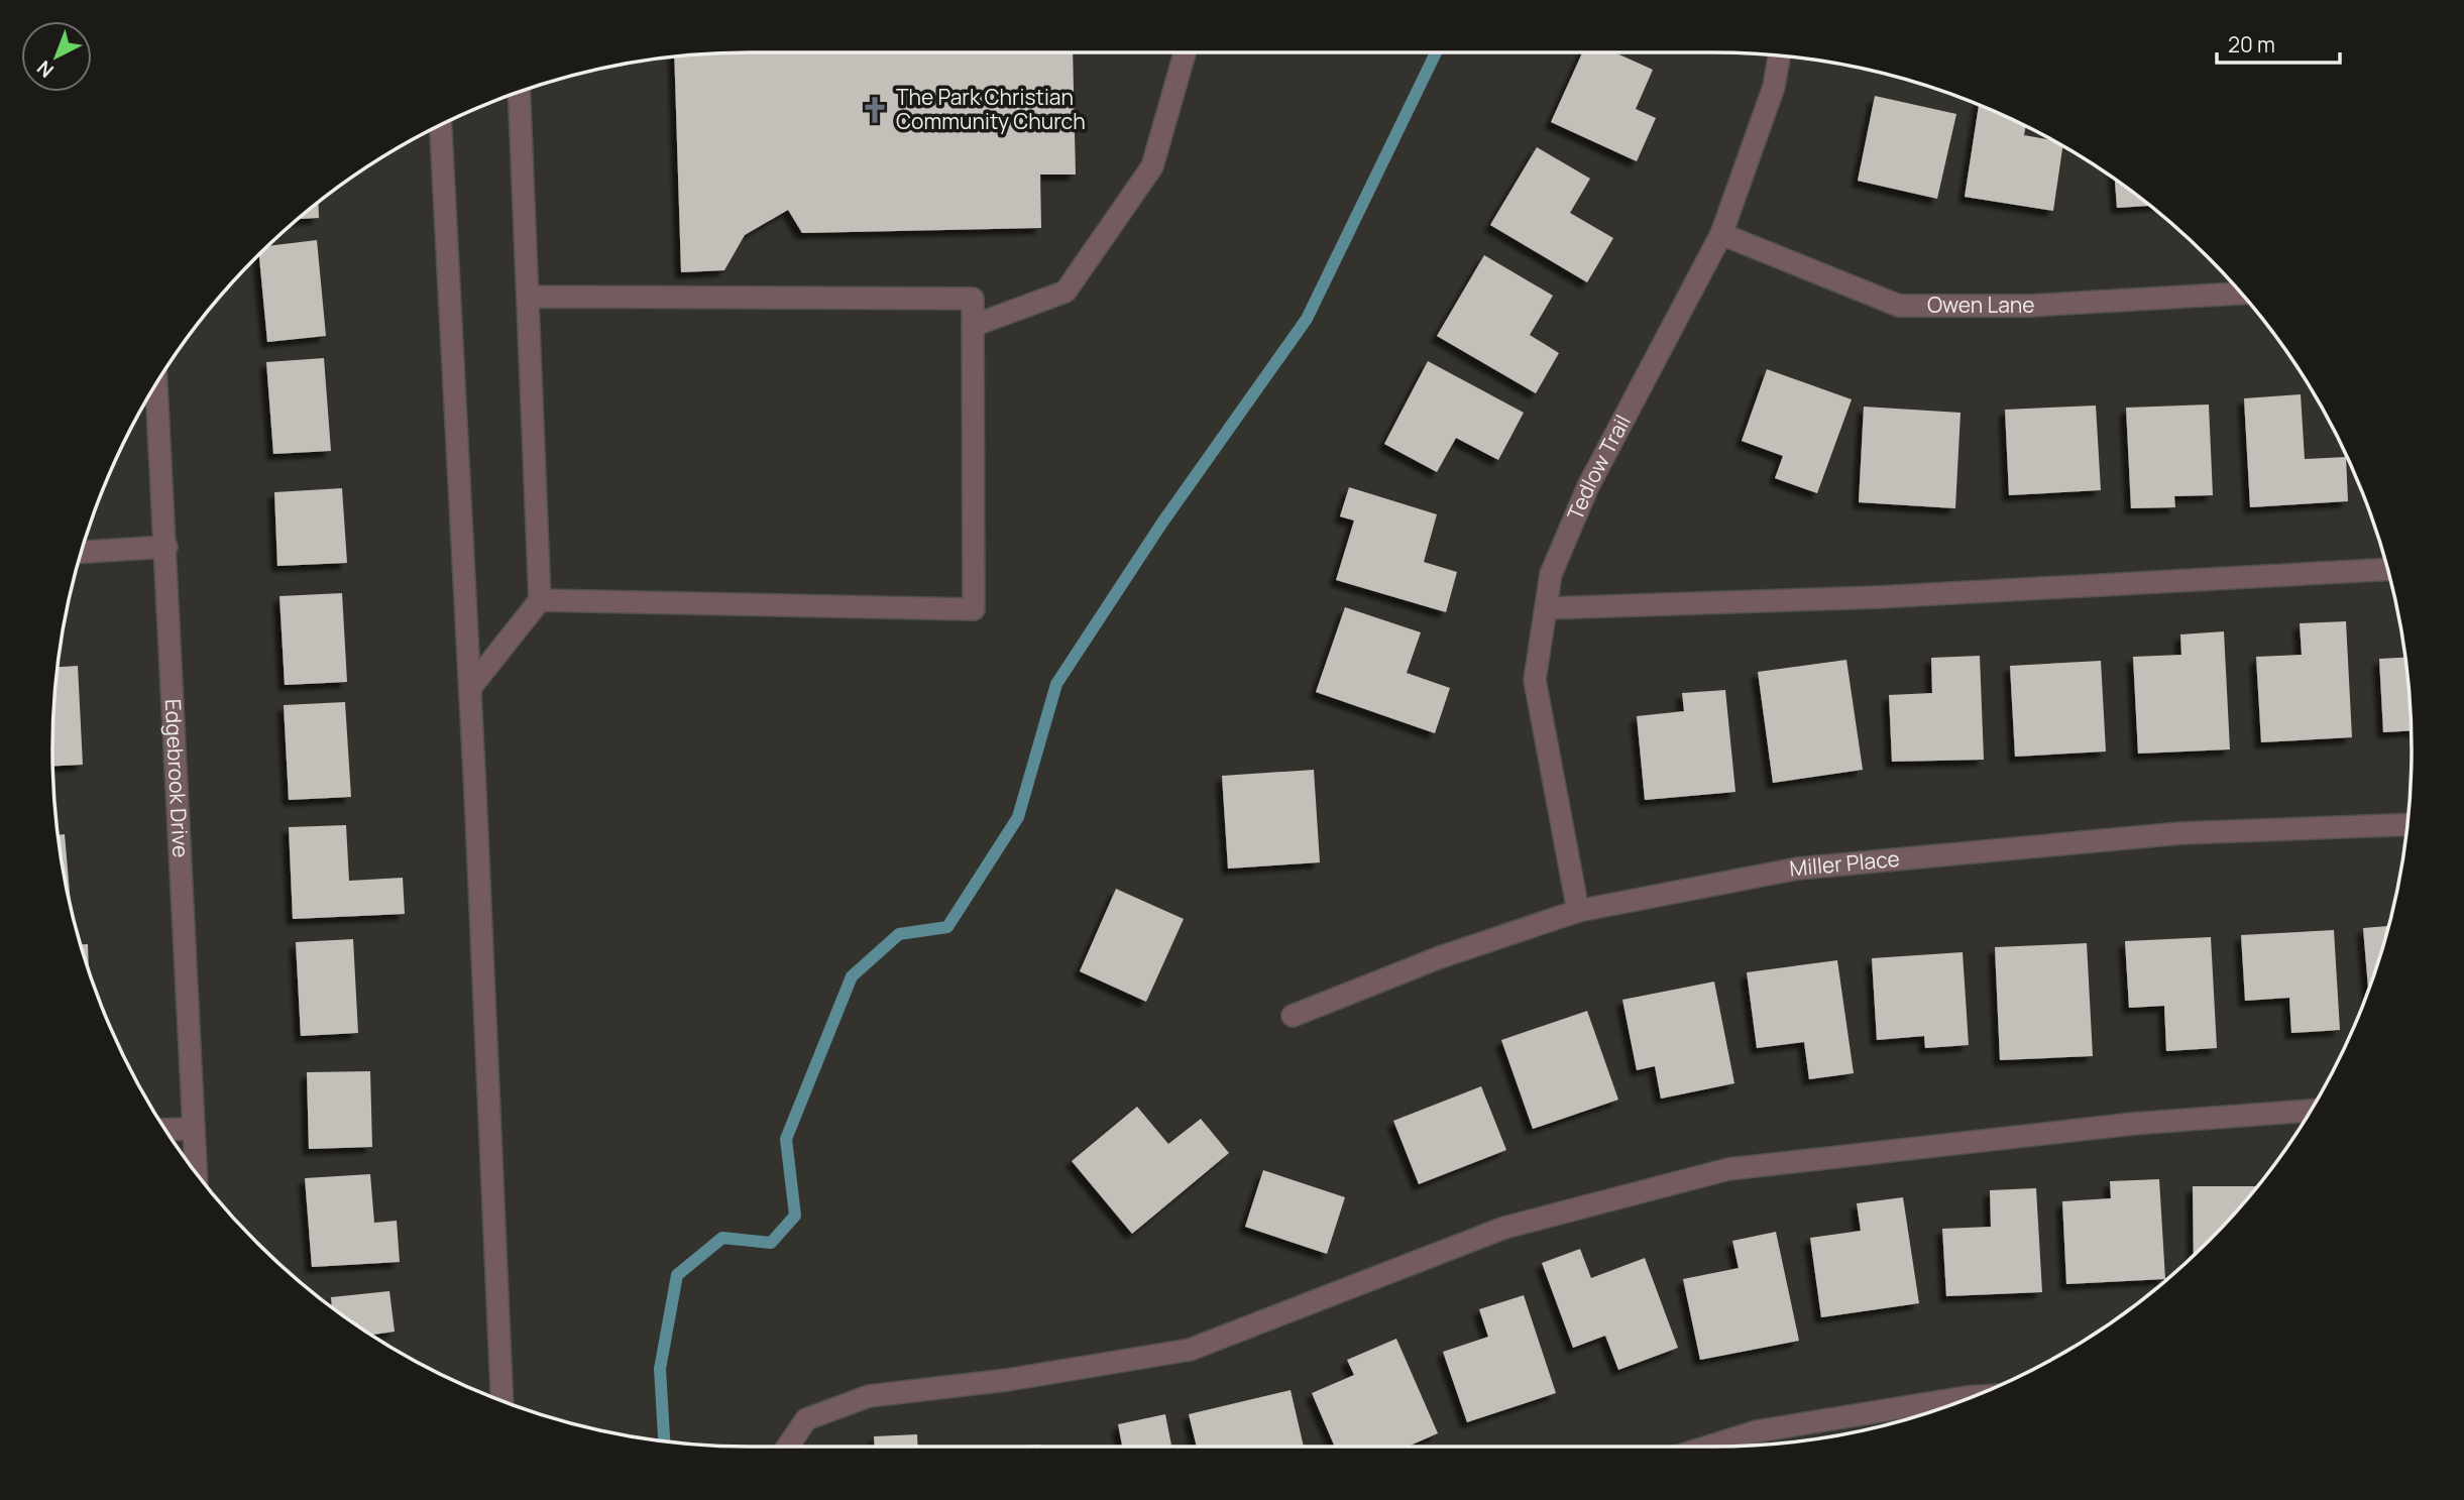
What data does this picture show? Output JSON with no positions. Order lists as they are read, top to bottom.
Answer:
{
  "streets": {
    "street": [
      "Owen Lane",
      "Tedlow Trail",
      "Edgebrook Drive",
      "Miller Place"
    ]
  },
  "crossings": [
    ["Owen Lane", "Tedlow Trail"],
    ["Tedlow Trail", "Miller Place"]
  ],
  "places": {
    "church": ["The Park Christian Community Church"]
  },
  "scale_bar": "20 m",
  "north": "bottom left"
}
